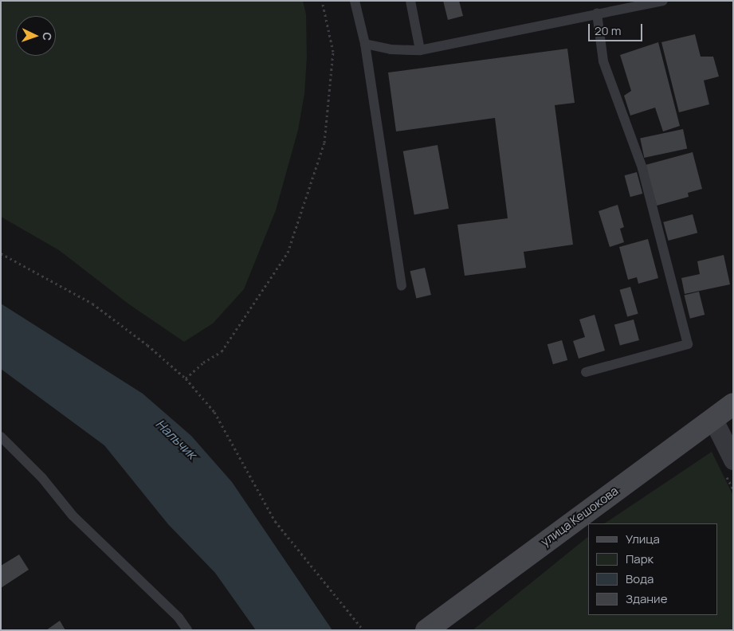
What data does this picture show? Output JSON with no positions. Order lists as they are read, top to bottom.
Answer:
{
  "streets": {
    "main road": ["улица Кешокова"]
  },
  "water": ["Нальчик"],
  "legend": [
    "Улица",
    "Парк",
    "Вода",
    "Здание"
  ],
  "scale_bar": "20 m",
  "north": "right"
}
